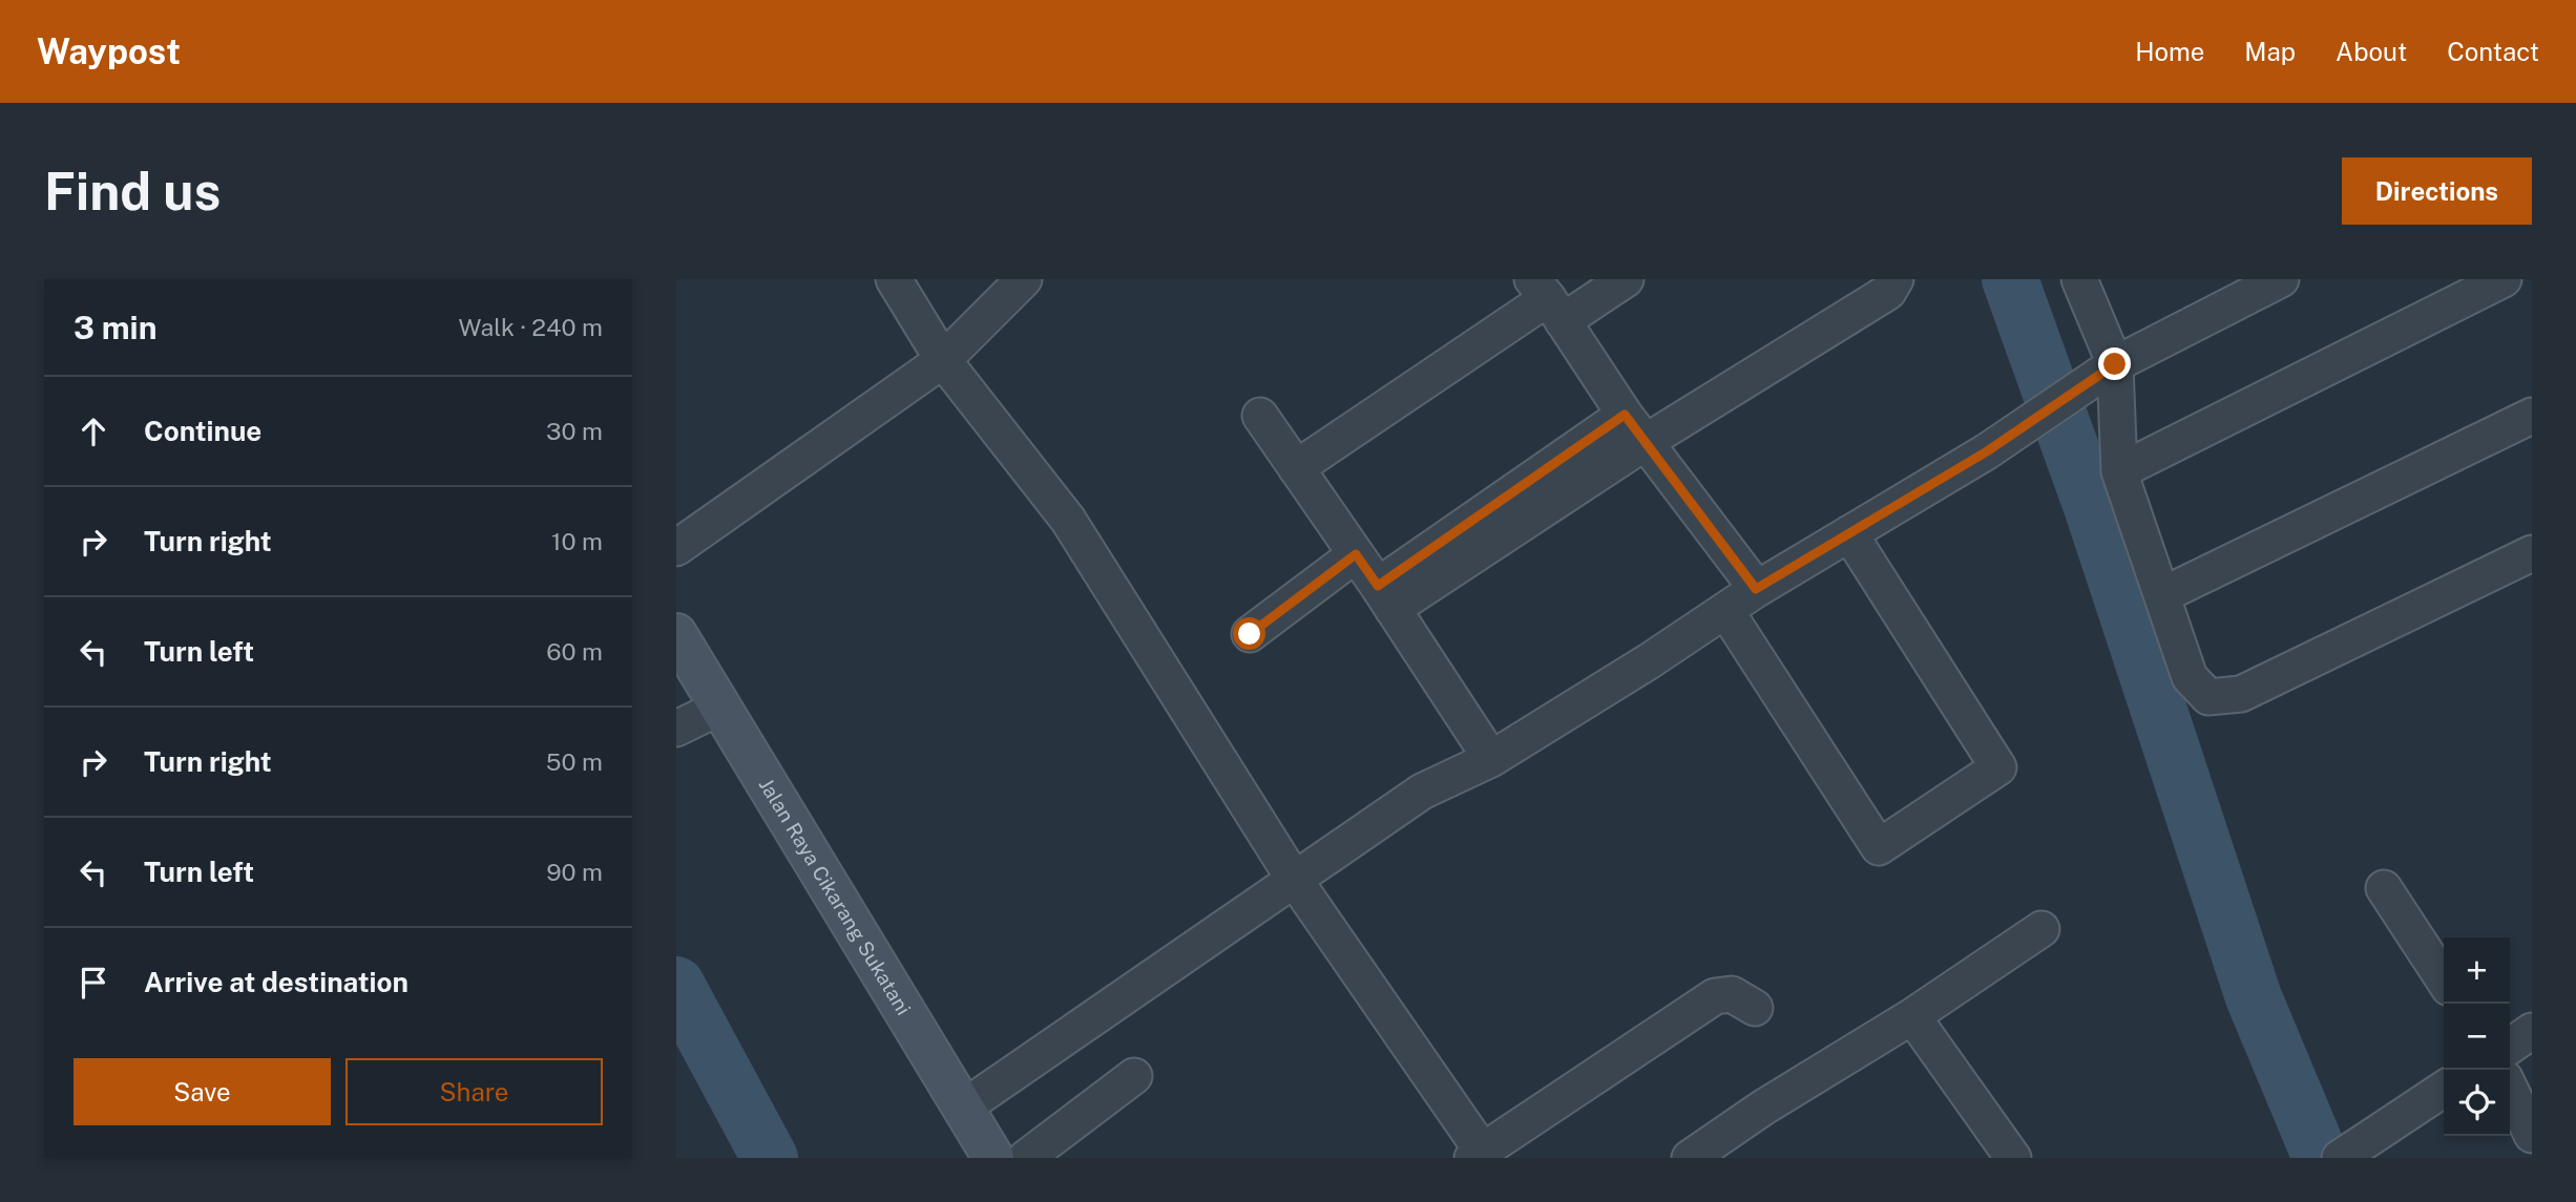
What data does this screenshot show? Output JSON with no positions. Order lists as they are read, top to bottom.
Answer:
{
  "streets": {
    "main road": ["Jalan Raya Cikarang Sukatani"]
  },
  "page": {
    "header": "Waypost",
    "nav": [
      "Home",
      "Map",
      "About",
      "Contact"
    ],
    "buttons": [
      "Directions",
      ["Save", "Share"]
    ],
    "title": "Find us",
    "heading": ["3 min", "Walk · 240 m"],
    "list": [
      ["Continue", "30 m"],
      ["Turn right", "10 m"],
      ["Turn left", "60 m"],
      ["Turn right", "50 m"],
      ["Turn left", "90 m"],
      "Arrive at destination"
    ],
    "map_buttons": ["+", "−"]
  }
}
